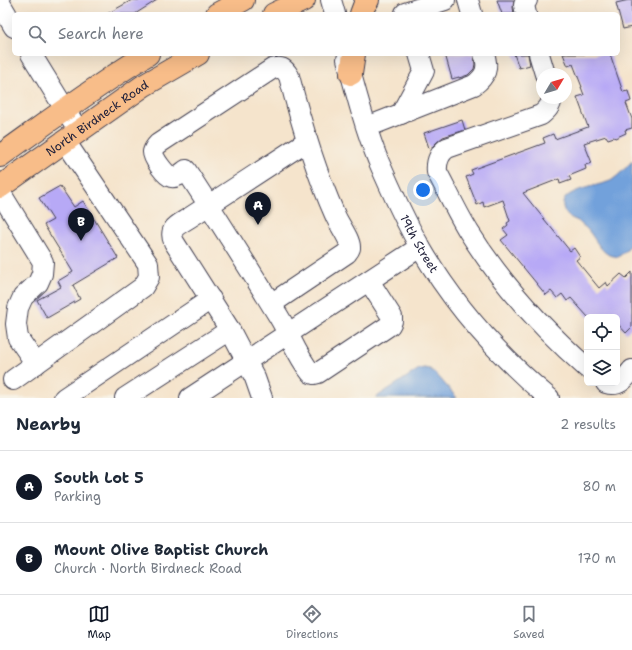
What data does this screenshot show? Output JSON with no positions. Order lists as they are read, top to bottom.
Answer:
{
  "streets": {
    "main road": ["North Birdneck Road"],
    "street": ["19th Street"]
  },
  "north": "top right",
  "page": {
    "search": "Search here",
    "pins": ["A", "B"],
    "heading": ["Nearby", "2 results"],
    "list": [
      {
        "mark": "A",
        "name": "South Lot 5",
        "note": "Parking",
        "value": "80 m"
      },
      {
        "mark": "B",
        "name": "Mount Olive Baptist Church",
        "note": "Church · North Birdneck Road",
        "value": "170 m"
      }
    ],
    "nav": ["Map", "Directions", "Saved"]
  }
}
